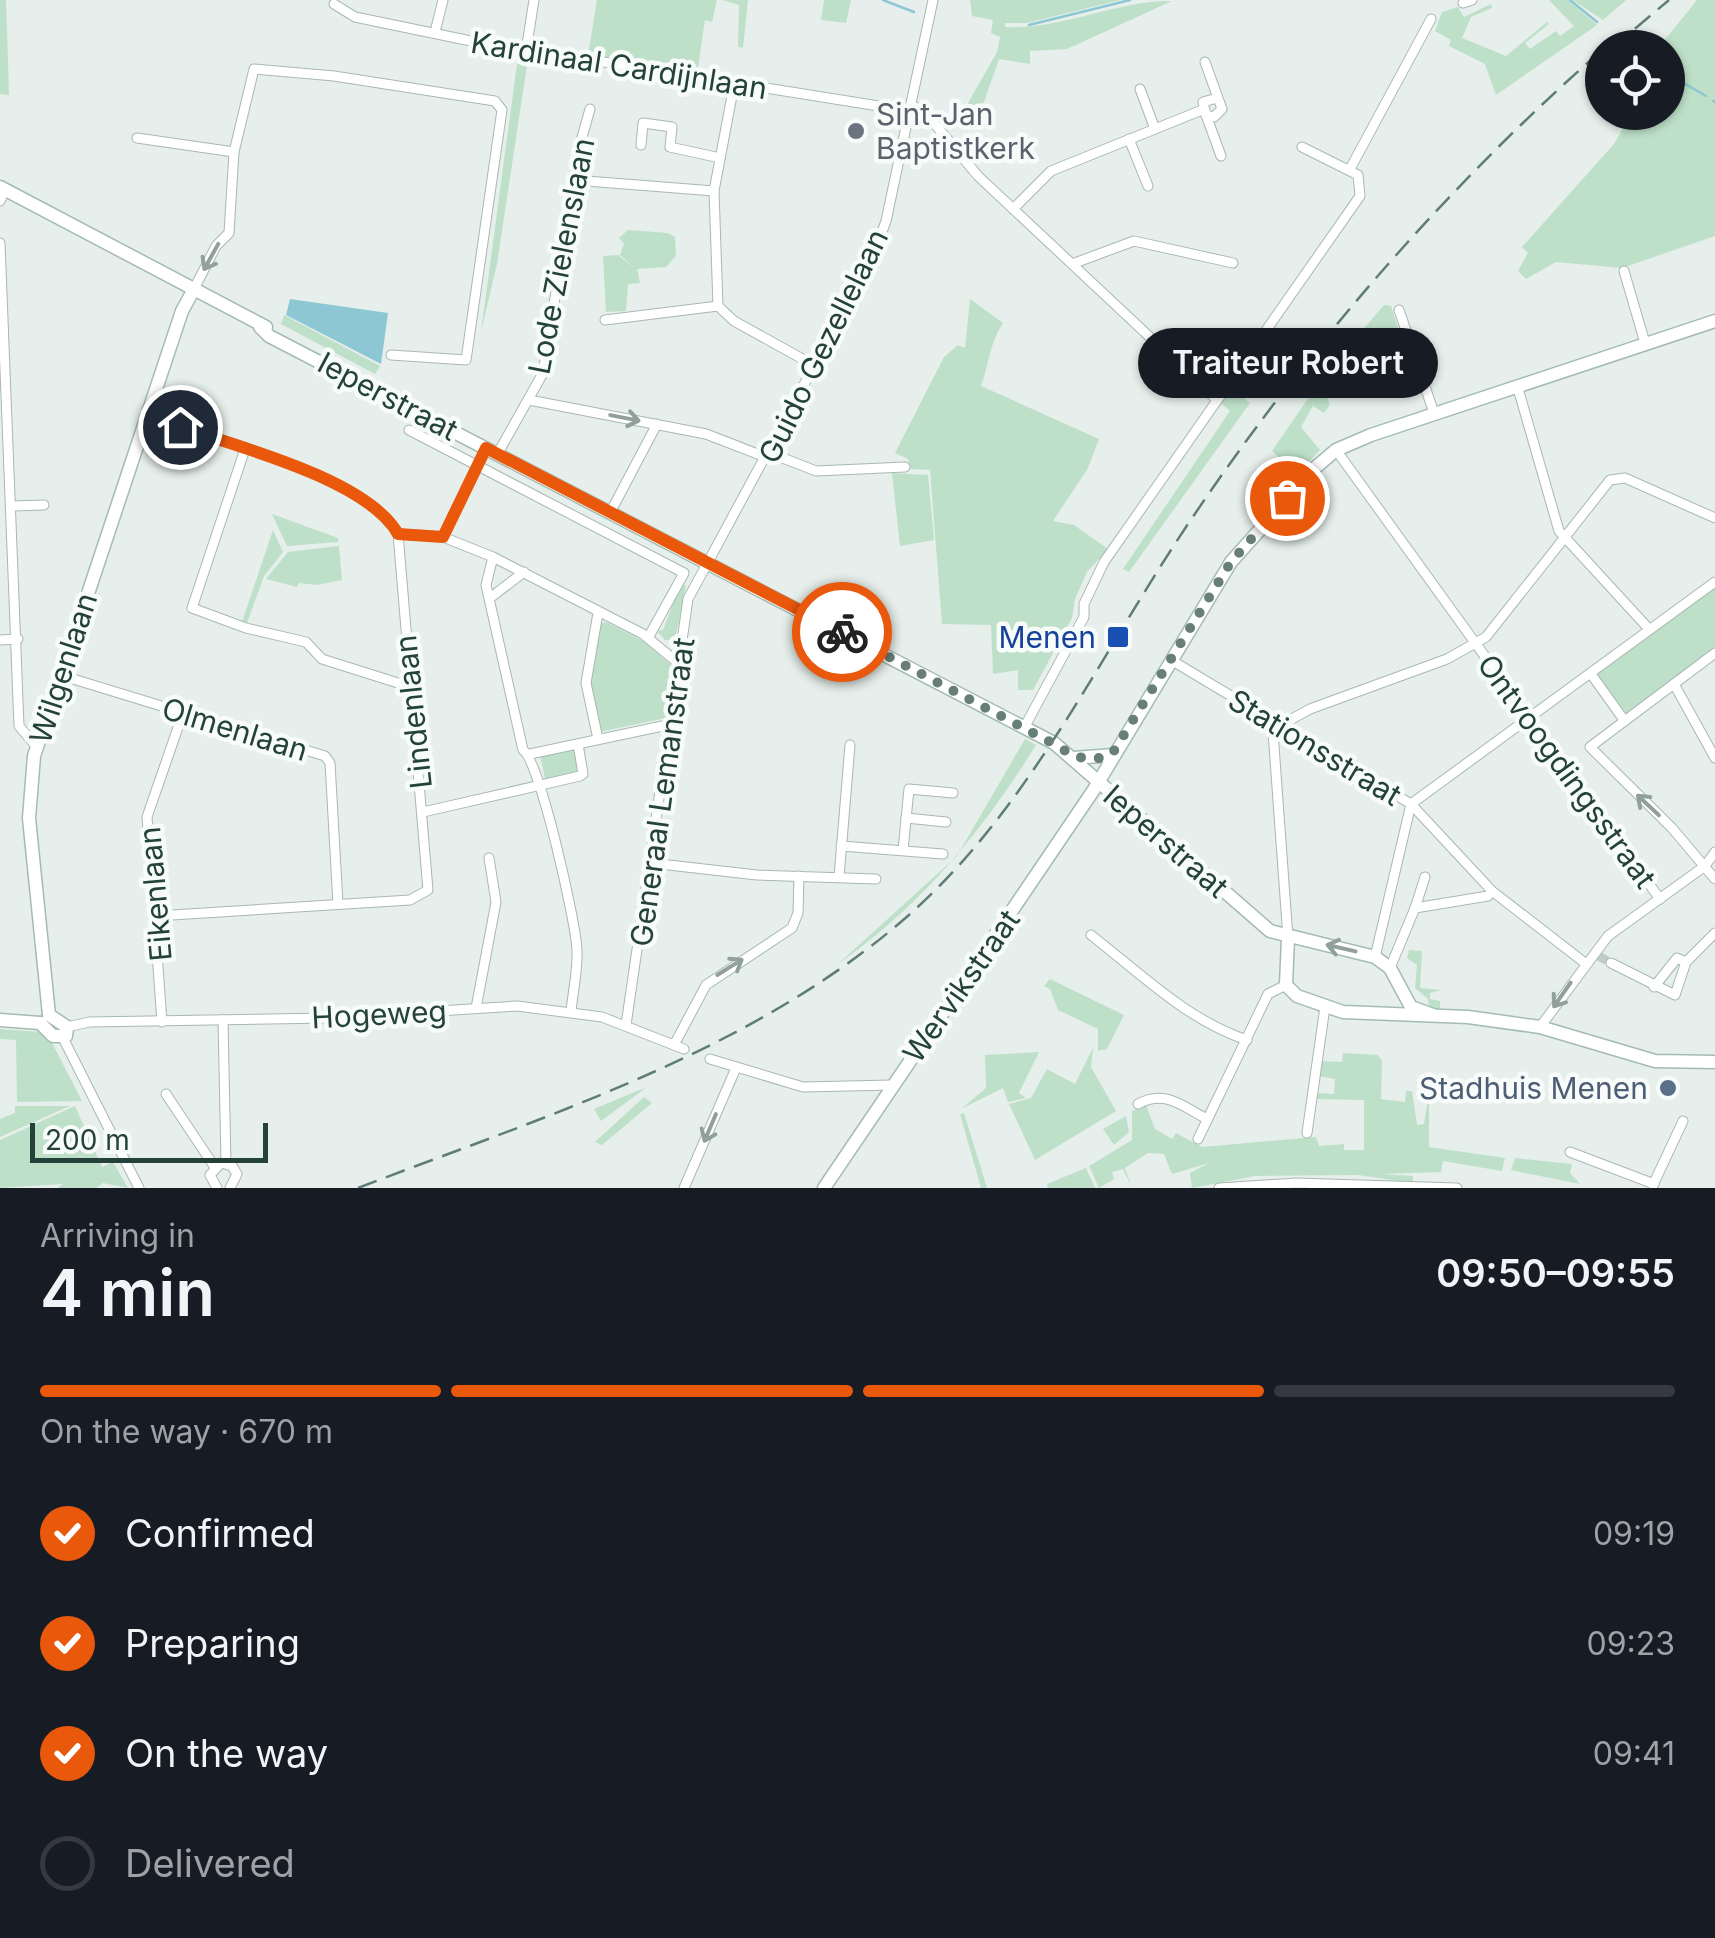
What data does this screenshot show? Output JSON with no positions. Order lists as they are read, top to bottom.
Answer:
{
  "streets": {
    "street": [
      "Kardinaal Cardijnlaan",
      "Lode Zielenslaan",
      "Guido Gezellelaan",
      "Ieperstraat",
      "Wilgenlaan",
      "Lindenlaan",
      "Olmenlaan",
      "Stationsstraat",
      "Ontvoogdingsstraat",
      "Generaal Lemanstraat",
      "Eikenlaan",
      "Wervikstraat",
      "Hogeweg"
    ]
  },
  "crossings": [
    ["Kardinaal Cardijnlaan", "Guido Gezellelaan"],
    ["Lode Zielenslaan", "Ieperstraat"],
    ["Guido Gezellelaan", "Ieperstraat"],
    ["Guido Gezellelaan", "Generaal Lemanstraat"],
    ["Ieperstraat", "Wilgenlaan"],
    ["Ieperstraat", "Generaal Lemanstraat"],
    ["Ieperstraat", "Wervikstraat"],
    ["Wilgenlaan", "Olmenlaan"],
    ["Lindenlaan", "Olmenlaan"],
    ["Olmenlaan", "Eikenlaan"],
    ["Stationsstraat", "Wervikstraat"],
    ["Ontvoogdingsstraat", "Wervikstraat"],
    ["Generaal Lemanstraat", "Hogeweg"],
    ["Eikenlaan", "Hogeweg"]
  ],
  "places": {
    "other": ["Sint-Jan Baptistkerk", "Traiteur Robert", "Stadhuis Menen"],
    "transit": ["Menen"]
  },
  "scale_bar": "200 m",
  "page": {
    "bubble": "Traiteur Robert",
    "scale": "200 m",
    "heading": ["4 min", "Arriving in", "09:50–09:55"],
    "bar": "On the way · 670 m",
    "list": [
      ["Confirmed", "09:19"],
      ["Preparing", "09:23"],
      ["On the way", "09:41"],
      "Delivered"
    ]
  }
}
